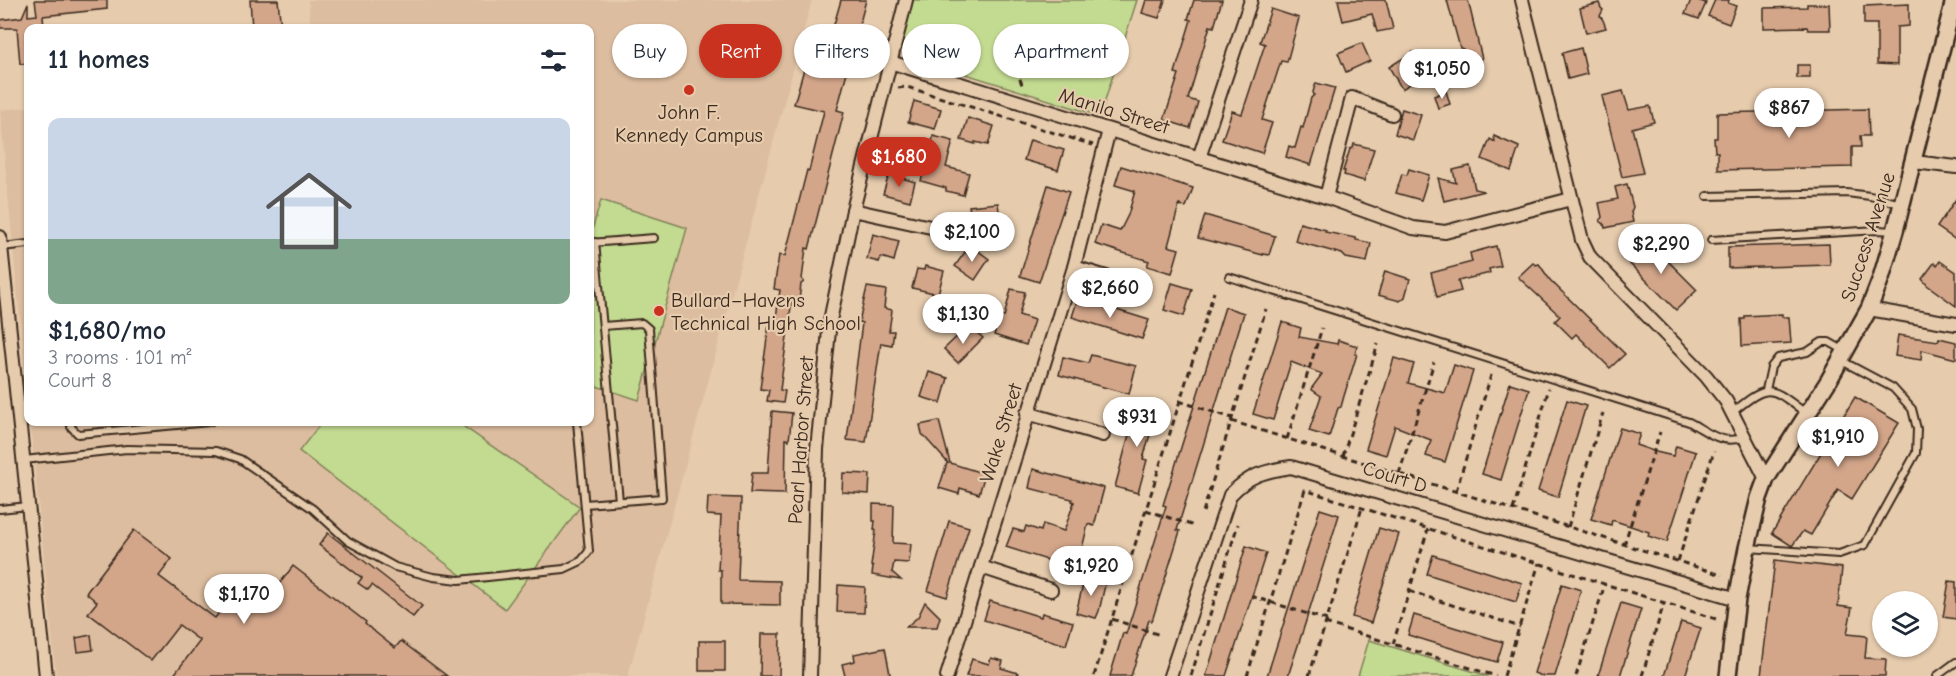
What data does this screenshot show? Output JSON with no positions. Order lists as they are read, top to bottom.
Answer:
{
  "streets": {
    "street": [
      "Manila Street",
      "Success Avenue",
      "Wake Street",
      "Pearl Harbor Street",
      "Court D"
    ]
  },
  "crossings": [
    ["Manila Street", "Wake Street"],
    ["Manila Street", "Pearl Harbor Street"],
    ["Success Avenue", "Court D"]
  ],
  "places": ["John F. Kennedy Campus", "Bullard–Havens Technical High School"],
  "page": {
    "chip": [
      "Buy",
      "Rent",
      "Filters",
      "New",
      "Apartment"
    ],
    "heading": "11 homes",
    "price": [
      "$1,050",
      "$867",
      "$1,680",
      "$2,100",
      "$2,290",
      "$2,660",
      "$1,130",
      "$931",
      "$1,910",
      "$1,920",
      "$1,170"
    ],
    "list": [
      {
        "name": "$1,680/mo",
        "note": "3 rooms · 101 m² · Court 8"
      }
    ]
  }
}
